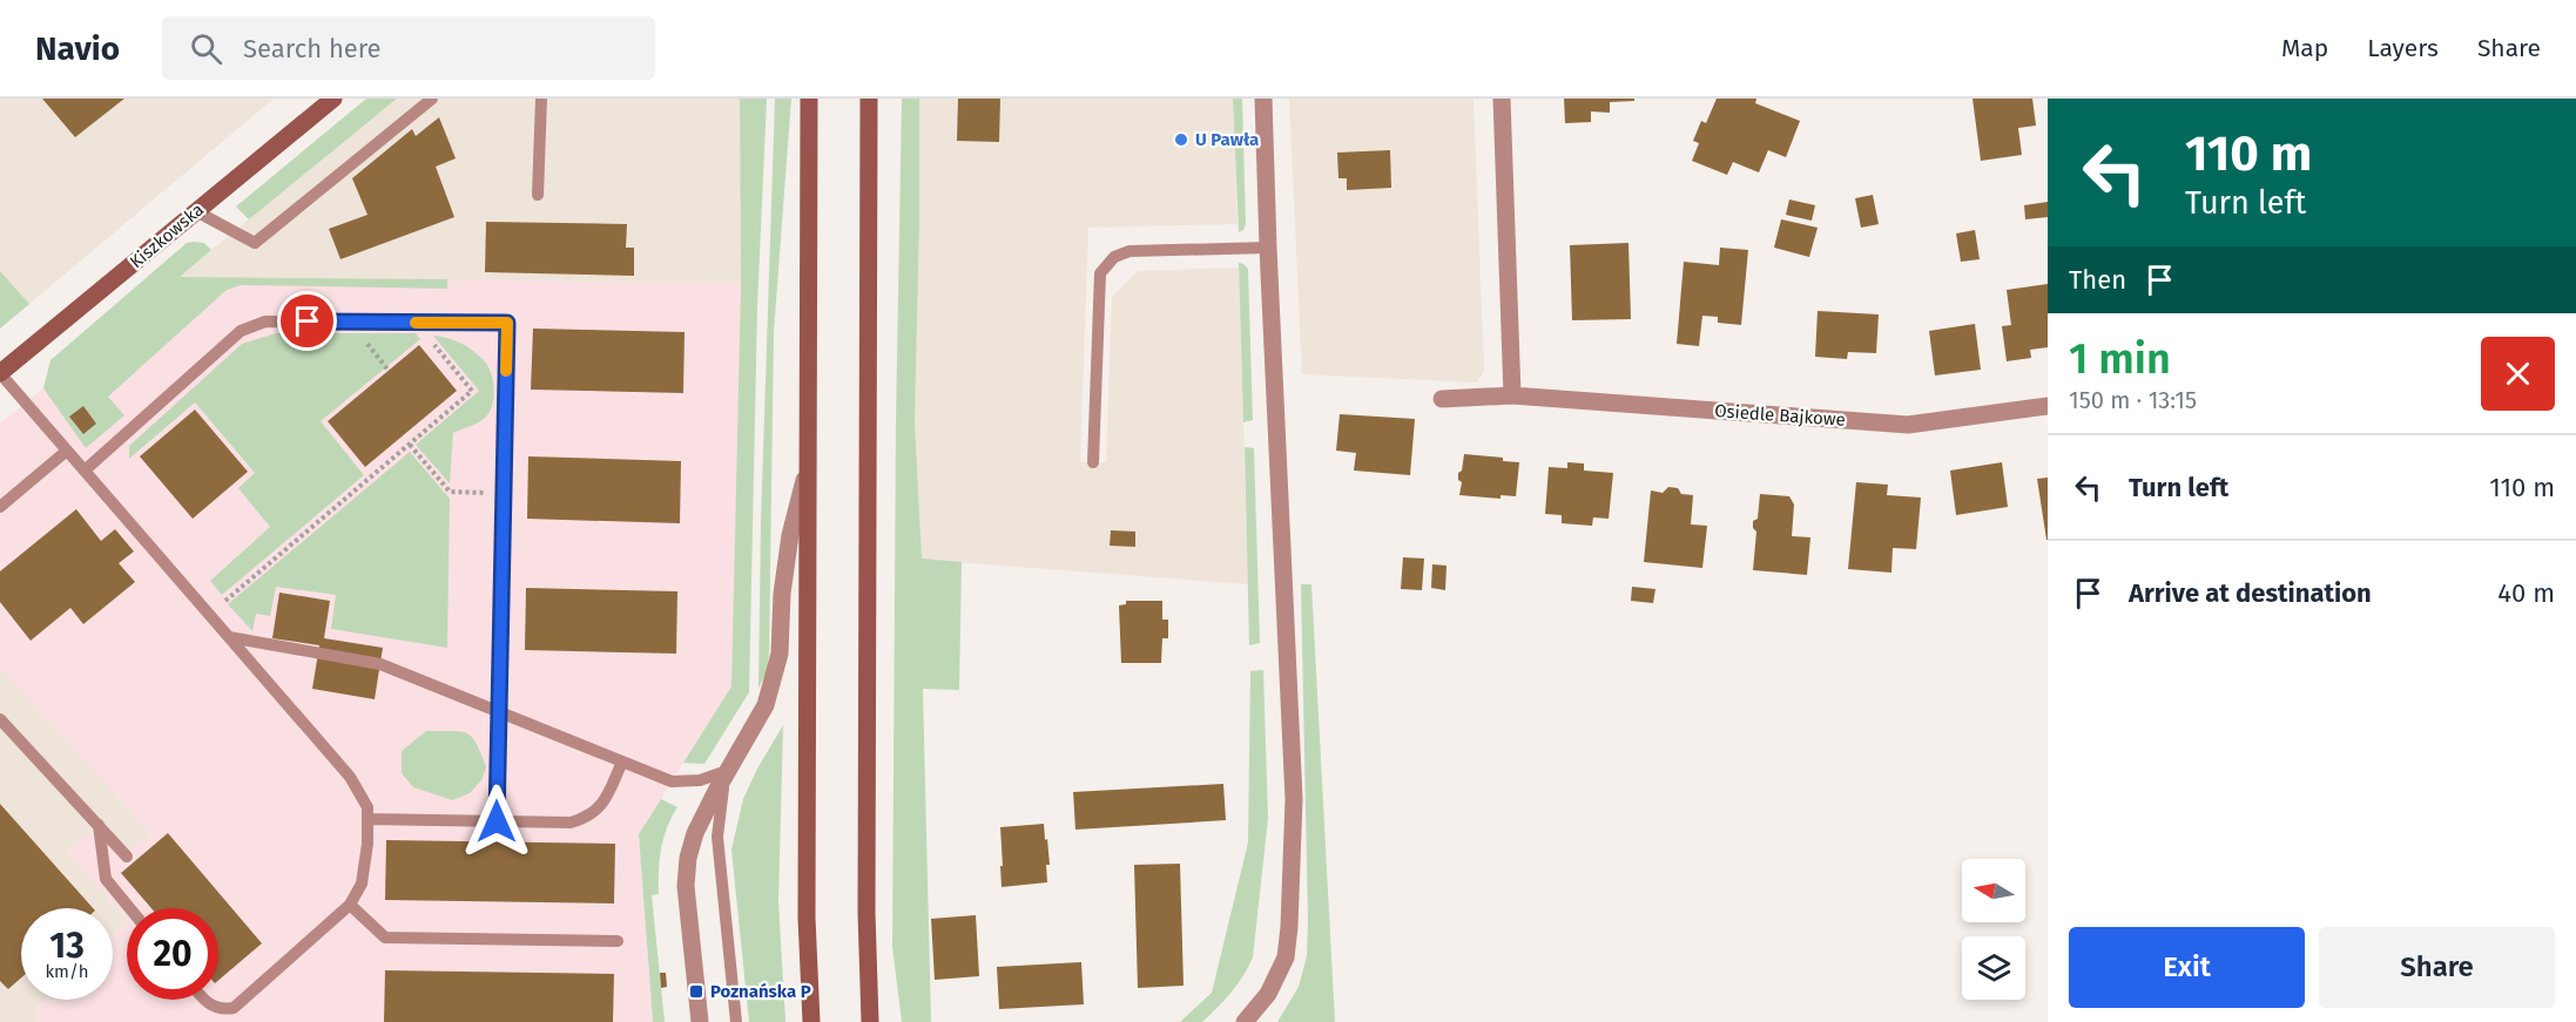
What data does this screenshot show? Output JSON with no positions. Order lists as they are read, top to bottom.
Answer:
{
  "streets": {
    "main road": ["Kiszkowska"],
    "street": ["Osiedle Bajkowe"]
  },
  "places": {
    "other": ["U Pawła"],
    "transit": ["Poznańska P"]
  },
  "north": "left",
  "page": {
    "header": "Navio",
    "search": "Search here",
    "nav": ["Map", "Layers", "Share"],
    "turn": ["110 m", "Turn left"],
    "then": "Then",
    "heading": ["1 min", "150 m · 13:15"],
    "list": [
      {
        "name": "Turn left",
        "value": "110 m"
      },
      {
        "name": "Arrive at destination",
        "value": "40 m"
      }
    ],
    "speed": "13 km/h",
    "limit": "20",
    "buttons": ["Exit", "Share"]
  }
}
